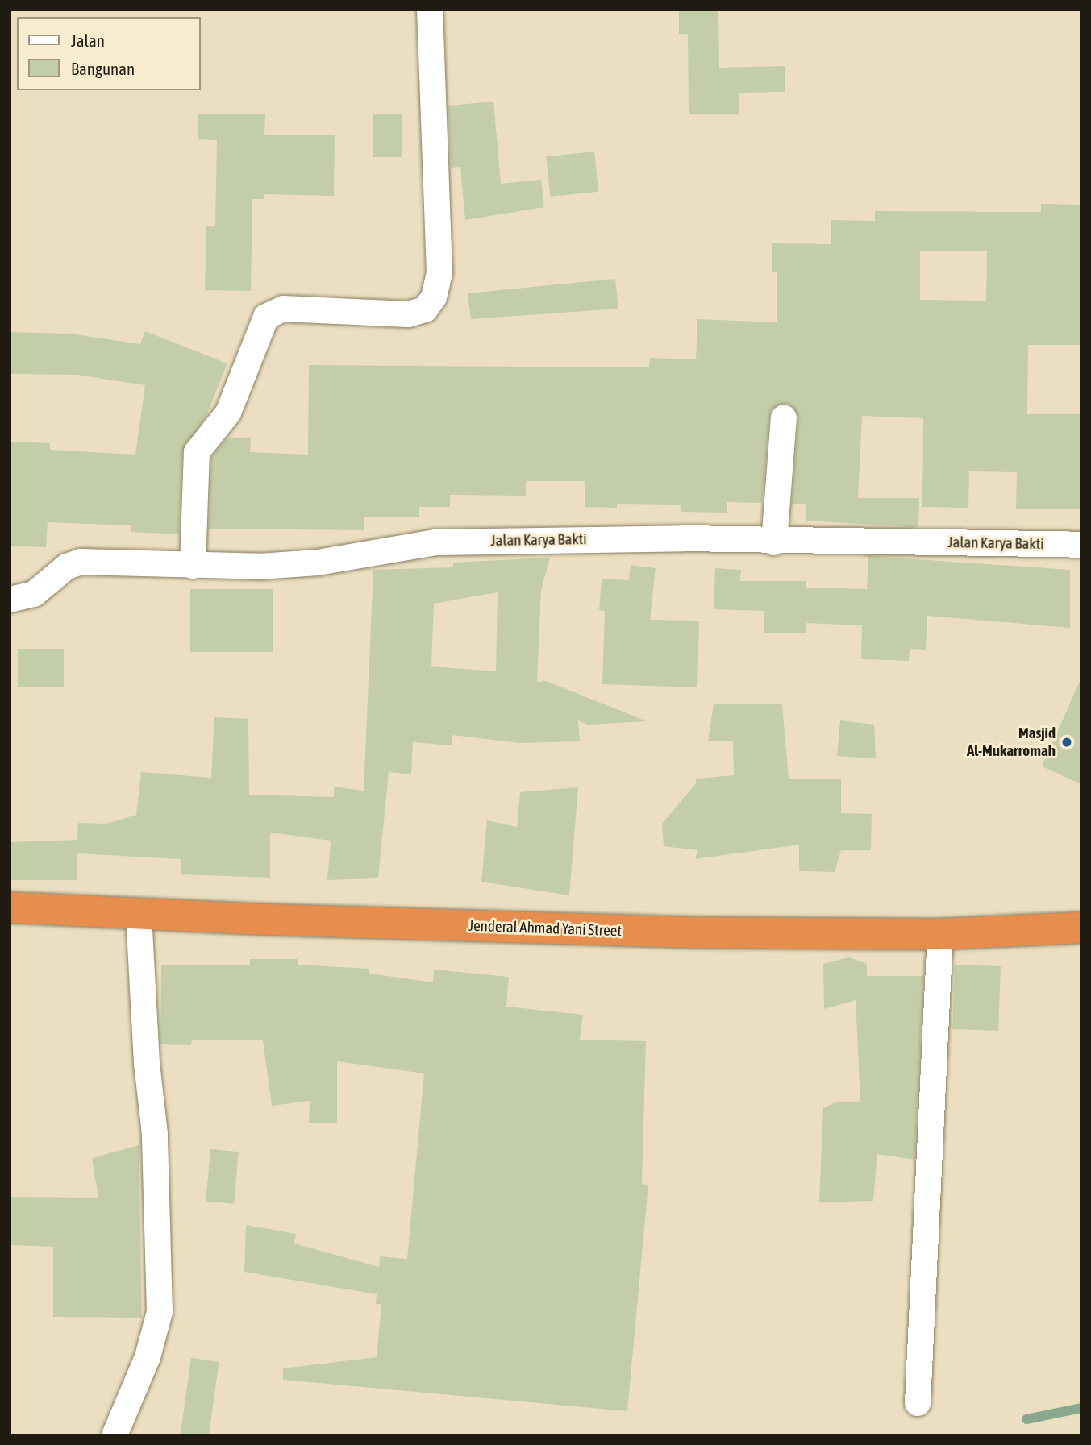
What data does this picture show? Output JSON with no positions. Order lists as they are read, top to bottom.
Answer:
{
  "streets": {
    "highway": ["Jenderal Ahmad Yani Street"],
    "street": ["Jalan Karya Bakti"]
  },
  "places": ["Masjid Al-Mukarromah"],
  "legend": ["Jalan", "Bangunan"]
}
